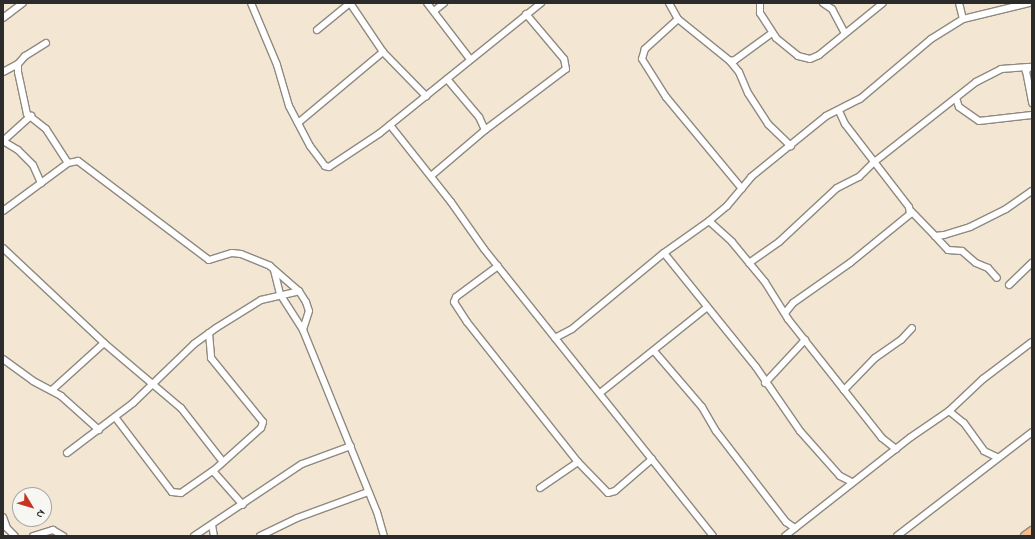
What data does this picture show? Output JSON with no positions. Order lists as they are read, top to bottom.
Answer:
{
  "north": "bottom right"
}
